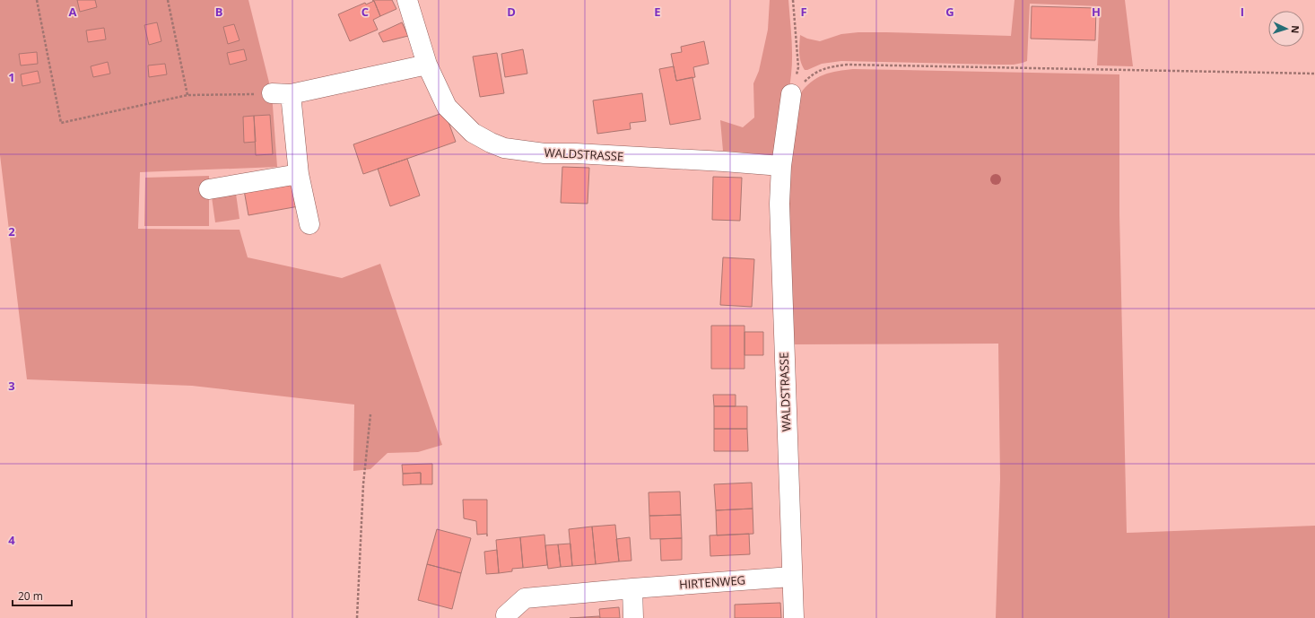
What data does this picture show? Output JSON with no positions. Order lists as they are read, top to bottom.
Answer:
{
  "streets": {
    "street": ["WALDSTRASSE", "HIRTENWEG"]
  },
  "crossings": [
    ["WALDSTRASSE", "HIRTENWEG"]
  ],
  "scale_bar": "20 m",
  "north": "right",
  "grid": {
    "columns": [
      "A",
      "B",
      "C",
      "D",
      "E",
      "F",
      "G",
      "H",
      "I"
    ],
    "rows": [
      "1",
      "2",
      "3",
      "4"
    ]
  }
}
